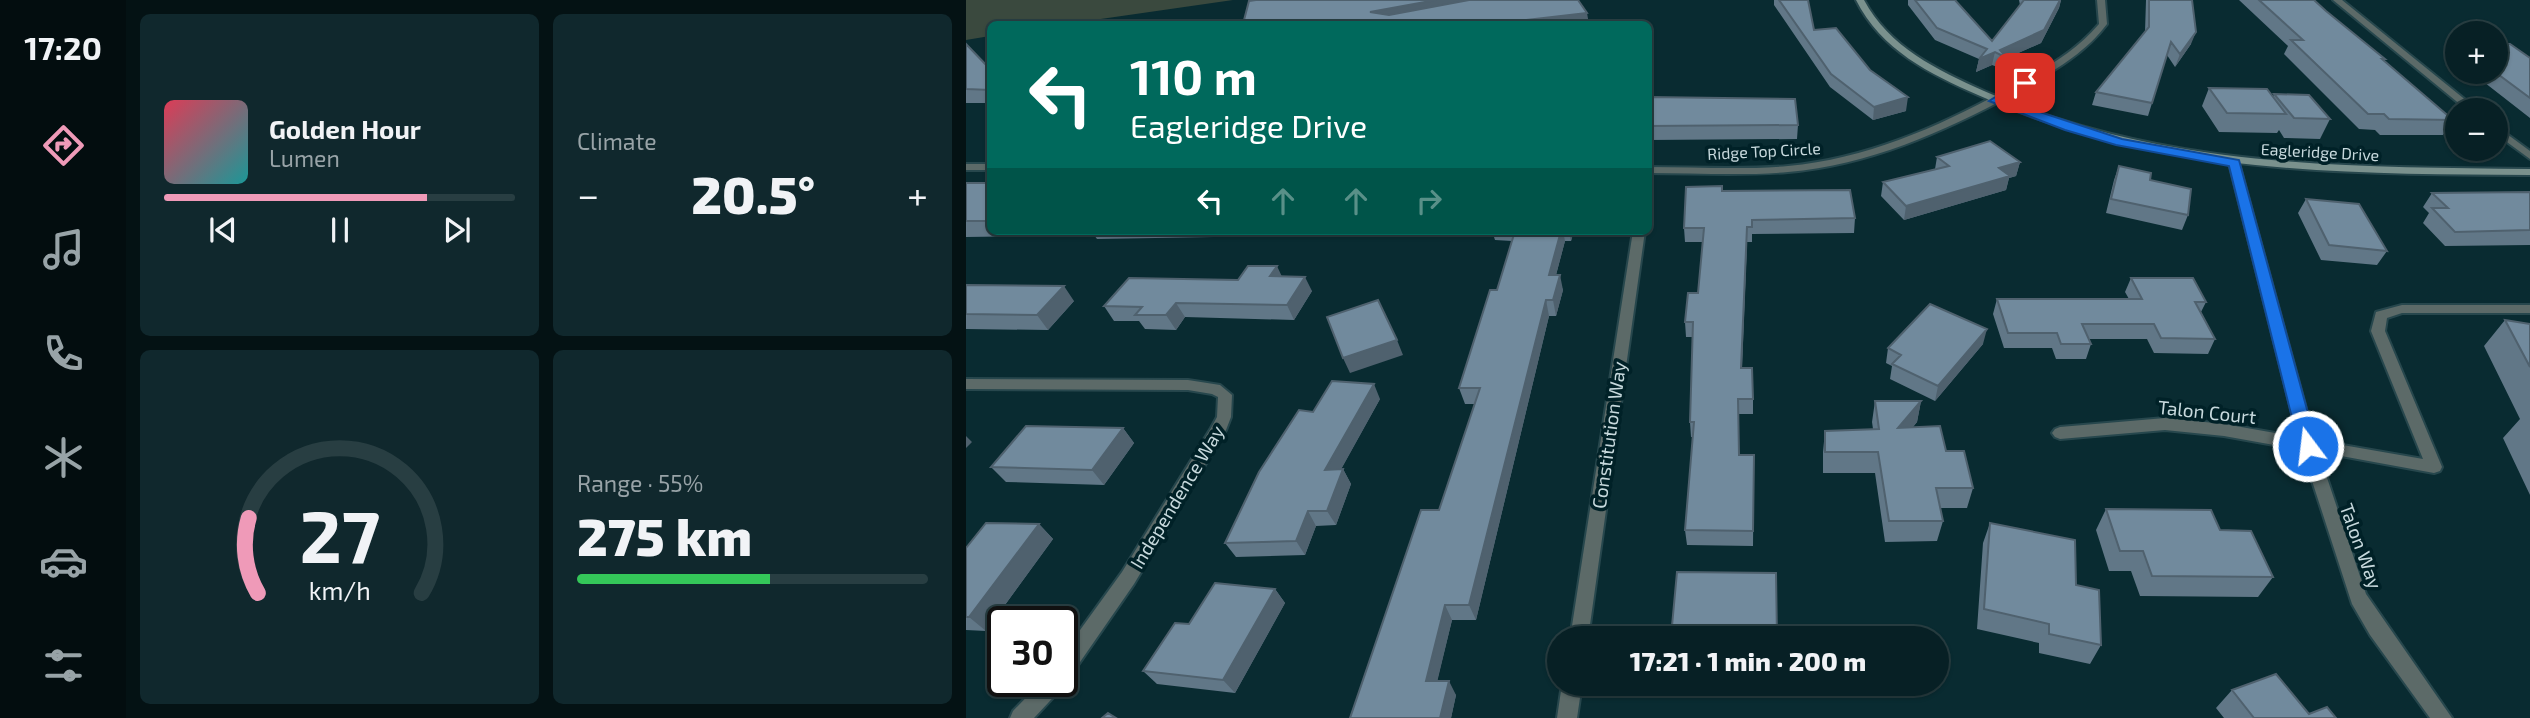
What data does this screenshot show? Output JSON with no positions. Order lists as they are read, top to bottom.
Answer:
{
  "streets": {
    "main road": ["Eagleridge Drive"],
    "street": [
      "Ridge Top Circle",
      "Talon Court",
      "Constitution Way",
      "Independence Way",
      "Talon Way"
    ]
  },
  "crossings": [
    ["Ridge Top Circle", "Eagleridge Drive"],
    ["Eagleridge Drive", "Talon Way"],
    ["Talon Court", "Talon Way"]
  ],
  "page": {
    "tabs": "17:20",
    "tile": [
      "Climate",
      ["Range · 55%", "275 km"]
    ],
    "map_buttons": ["+", "−"],
    "turn": ["110 m", "Eagleridge Drive"],
    "song": ["Golden Hour", "Lumen"],
    "heat": ["−", "20.5°", "+"],
    "limit": "30",
    "trip": "17:21 · 1 min · 200 m",
    "gauge": ["27", "km/h"]
  }
}
